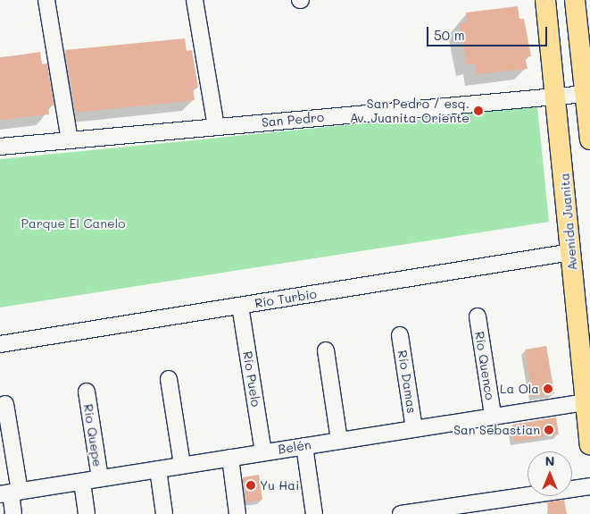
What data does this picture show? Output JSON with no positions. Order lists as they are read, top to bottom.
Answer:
{
  "streets": {
    "main road": ["Avenida Juanita"],
    "street": [
      "San Pedro",
      "Río Turbio",
      "Río Quenco",
      "Río Puelo",
      "Río Damas",
      "Río Quepe",
      "Belén"
    ]
  },
  "crossings": [
    ["San Pedro", "Avenida Juanita"],
    ["Avenida Juanita", "Río Turbio"],
    ["Avenida Juanita", "Belén"],
    ["Río Turbio", "Río Puelo"],
    ["Río Quenco", "Belén"],
    ["Río Puelo", "Belén"],
    ["Río Damas", "Belén"],
    ["Río Quepe", "Belén"]
  ],
  "parks": ["Parque El Canelo"],
  "places": [
    "San Pedro / esq. Av. Juanita-Oriente",
    "La Ola",
    "San Sebastian",
    "Yu Hai"
  ],
  "scale_bar": "50 m",
  "north": "top"
}
